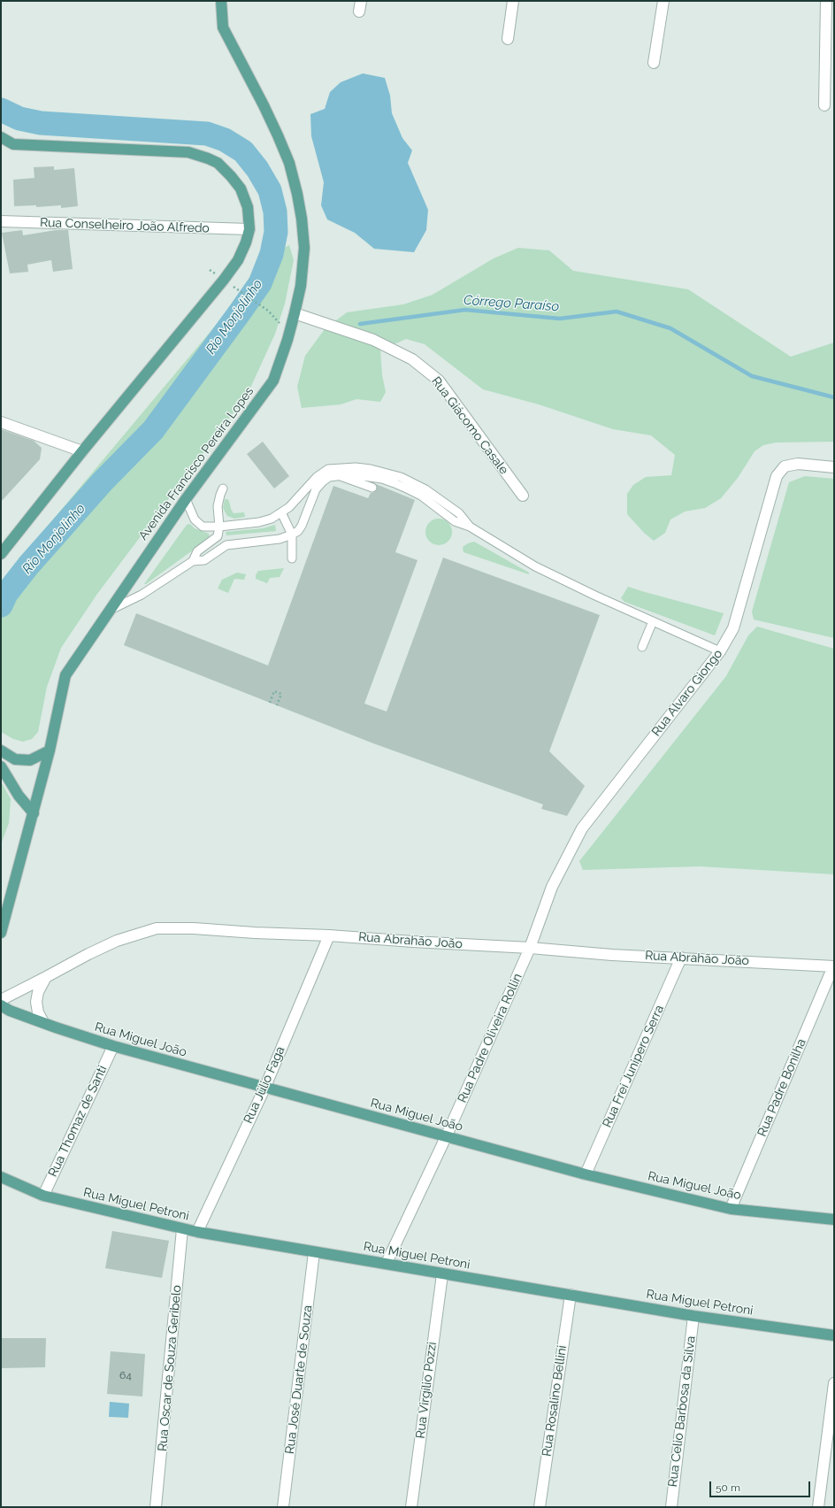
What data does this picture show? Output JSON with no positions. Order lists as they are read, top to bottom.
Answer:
{
  "streets": {
    "main road": ["Avenida Francisco Pereira Lopes", "Rua Miguel João", "Rua Miguel Petroni"],
    "street": [
      "Rua Conselheiro João Alfredo",
      "Rua Giácomo Casale",
      "Rua Alvaro Giongo",
      "Rua Abrahão João",
      "Rua Padre Oliveira Rollin",
      "Rua Frei Junipero Serra",
      "Rua Júlio Faga",
      "Rua Padre Bonilha",
      "Rua Thomaz de Santi",
      "Rua Oscar de Souza Geribelo",
      "Rua José Duarte de Souza",
      "Rua Virgílio Pozzi",
      "Rua Rosalino Bellini",
      "Rua Celio Barbosa da Silva"
    ]
  },
  "crossings": [
    ["Rua Giácomo Casale", "Avenida Francisco Pereira Lopes"],
    ["Rua Alvaro Giongo", "Rua Abrahão João"],
    ["Rua Alvaro Giongo", "Rua Padre Oliveira Rollin"],
    ["Rua Abrahão João", "Rua Padre Oliveira Rollin"],
    ["Rua Abrahão João", "Rua Frei Junipero Serra"],
    ["Rua Abrahão João", "Rua Júlio Faga"],
    ["Rua Abrahão João", "Rua Padre Bonilha"],
    ["Rua Padre Oliveira Rollin", "Rua Miguel João"],
    ["Rua Padre Oliveira Rollin", "Rua Miguel Petroni"],
    ["Rua Miguel João", "Rua Frei Junipero Serra"],
    ["Rua Miguel João", "Rua Júlio Faga"],
    ["Rua Miguel João", "Rua Padre Bonilha"],
    ["Rua Miguel João", "Rua Thomaz de Santi"],
    ["Rua Júlio Faga", "Rua Miguel Petroni"],
    ["Rua Thomaz de Santi", "Rua Miguel Petroni"],
    ["Rua Miguel Petroni", "Rua Oscar de Souza Geribelo"],
    ["Rua Miguel Petroni", "Rua José Duarte de Souza"],
    ["Rua Miguel Petroni", "Rua Virgílio Pozzi"],
    ["Rua Miguel Petroni", "Rua Rosalino Bellini"],
    ["Rua Miguel Petroni", "Rua Celio Barbosa da Silva"]
  ],
  "water": ["Córrego Paraíso", "Rio Monjolinho"],
  "house_numbers": ["64"],
  "scale_bar": "50 m"
}
